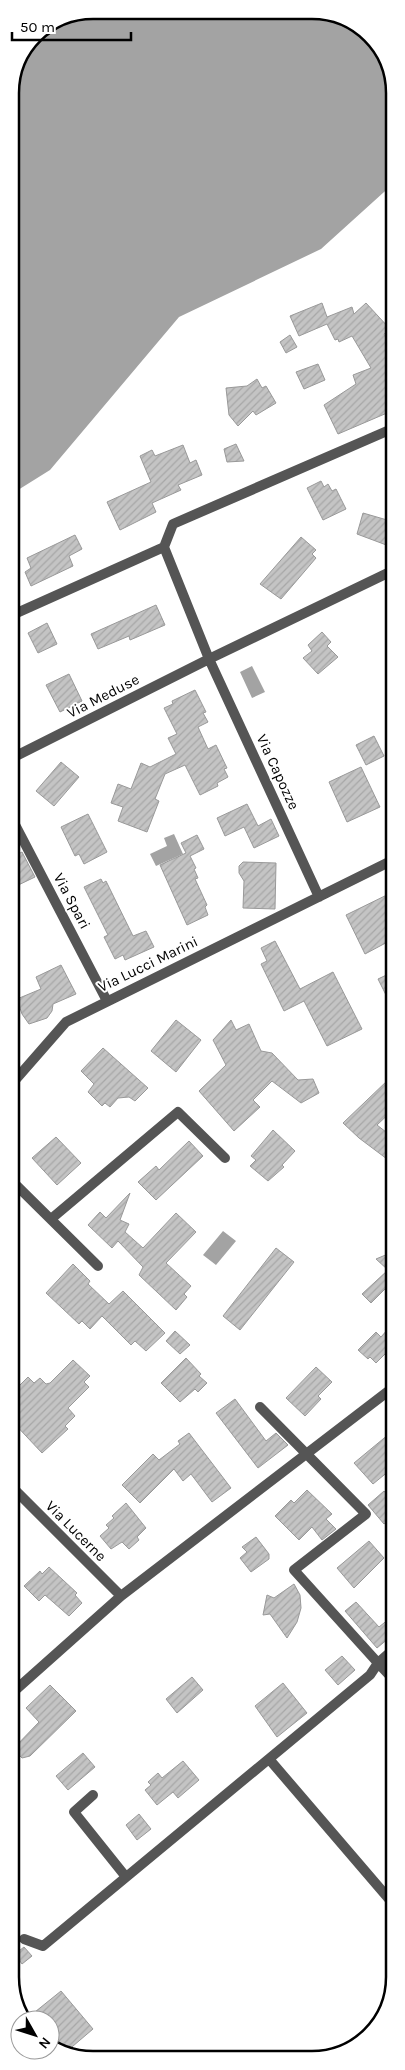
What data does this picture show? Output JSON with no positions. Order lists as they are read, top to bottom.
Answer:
{
  "streets": {
    "street": [
      "Via Meduse",
      "Via Capozze",
      "Via Spari",
      "Via Lucci Marini",
      "Via Lucerne"
    ]
  },
  "crossings": [
    ["Via Meduse", "Via Capozze"],
    ["Via Capozze", "Via Lucci Marini"],
    ["Via Spari", "Via Lucci Marini"]
  ],
  "scale_bar": "50 m",
  "north": "bottom right"
}
